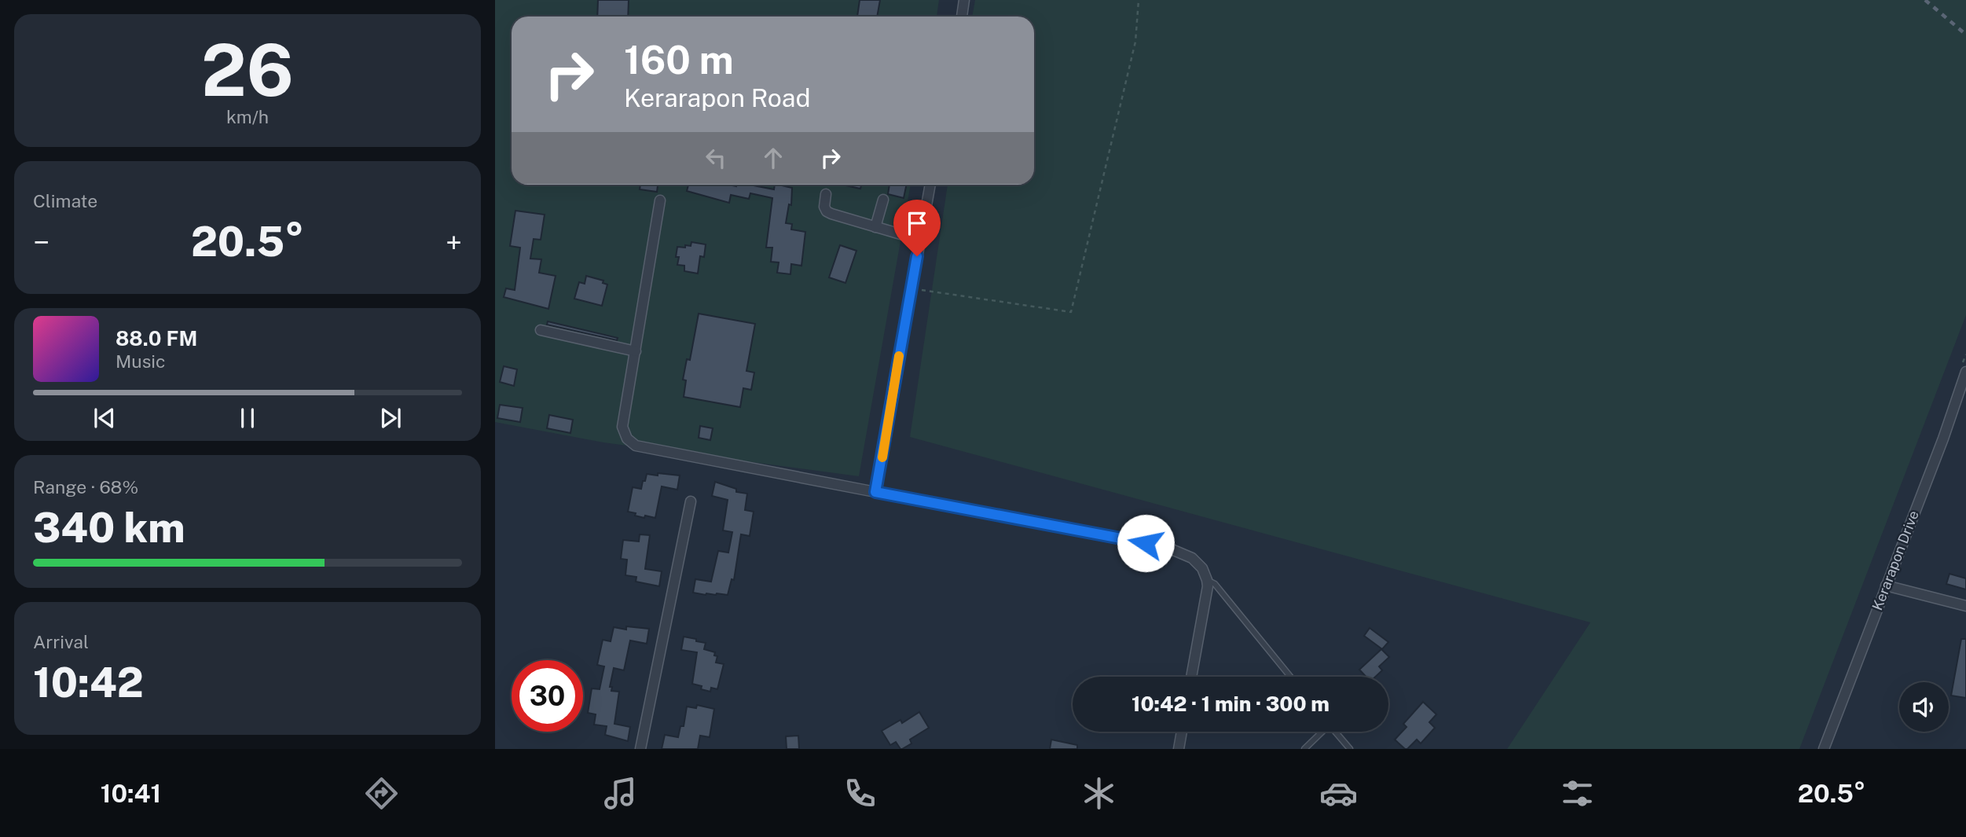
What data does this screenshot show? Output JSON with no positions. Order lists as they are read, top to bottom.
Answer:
{
  "streets": {
    "street": ["Kerarapon Drive"]
  },
  "page": {
    "tile": [
      ["26", "km/h"],
      "Climate",
      ["Range · 68%", "340 km"],
      ["Arrival", "10:42"]
    ],
    "turn": ["160 m", "Kerarapon Road"],
    "heat": ["−", "20.5°", "+"],
    "song": ["88.0 FM", "Music"],
    "limit": "30",
    "trip": "10:42 · 1 min · 300 m",
    "tabs": ["10:41", "20.5°"]
  }
}
